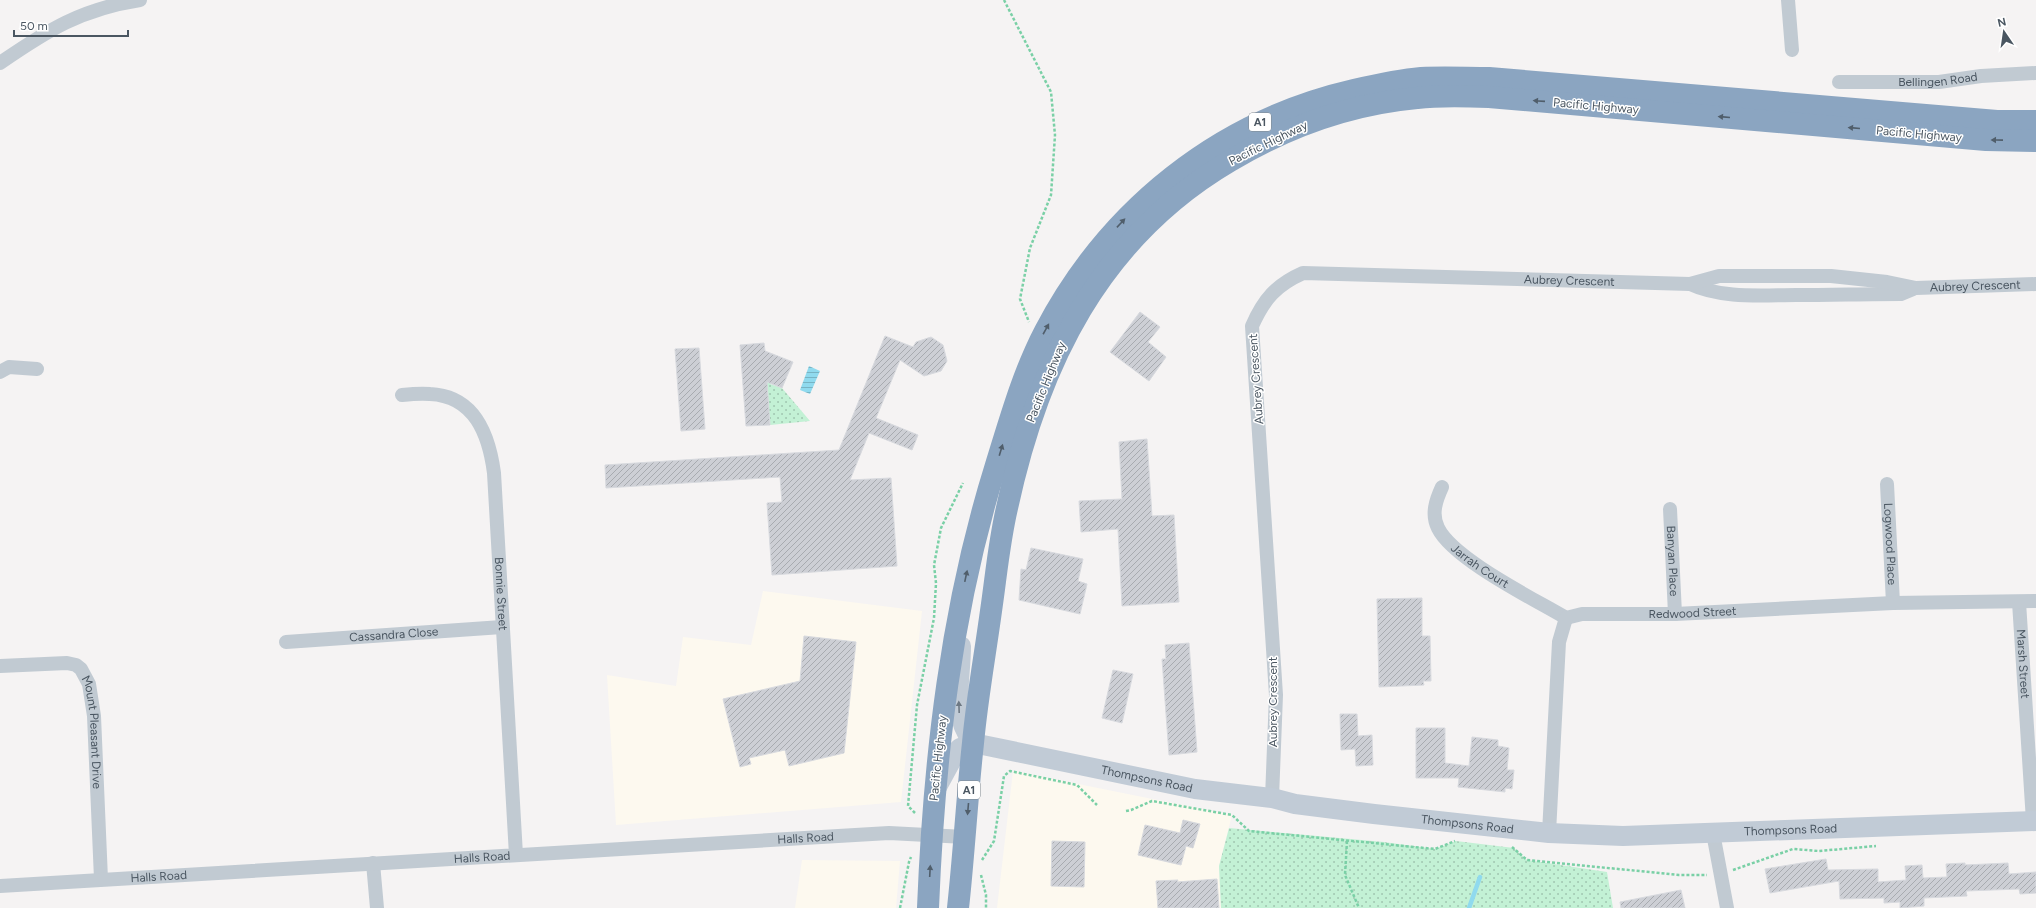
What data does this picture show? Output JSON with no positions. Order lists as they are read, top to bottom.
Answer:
{
  "streets": {
    "highway": ["Pacific Highway", "A1"],
    "street": [
      "Bellingen Road",
      "Aubrey Crescent",
      "Logwood Place",
      "Banyan Place",
      "Jarrah Court",
      "Bonnie Street",
      "Redwood Street",
      "Cassandra Close",
      "Marsh Street",
      "Mount Pleasant Drive",
      "Thompsons Road",
      "Halls Road"
    ]
  },
  "crossings": [
    ["Pacific Highway", "Thompsons Road"],
    ["Pacific Highway", "Halls Road"],
    ["Aubrey Crescent", "Thompsons Road"],
    ["Logwood Place", "Redwood Street"],
    ["Banyan Place", "Redwood Street"],
    ["Jarrah Court", "Redwood Street"],
    ["Bonnie Street", "Cassandra Close"],
    ["Bonnie Street", "Halls Road"],
    ["Redwood Street", "Marsh Street"],
    ["Marsh Street", "Thompsons Road"],
    ["Mount Pleasant Drive", "Halls Road"]
  ],
  "scale_bar": "50 m",
  "north": "top"
}
